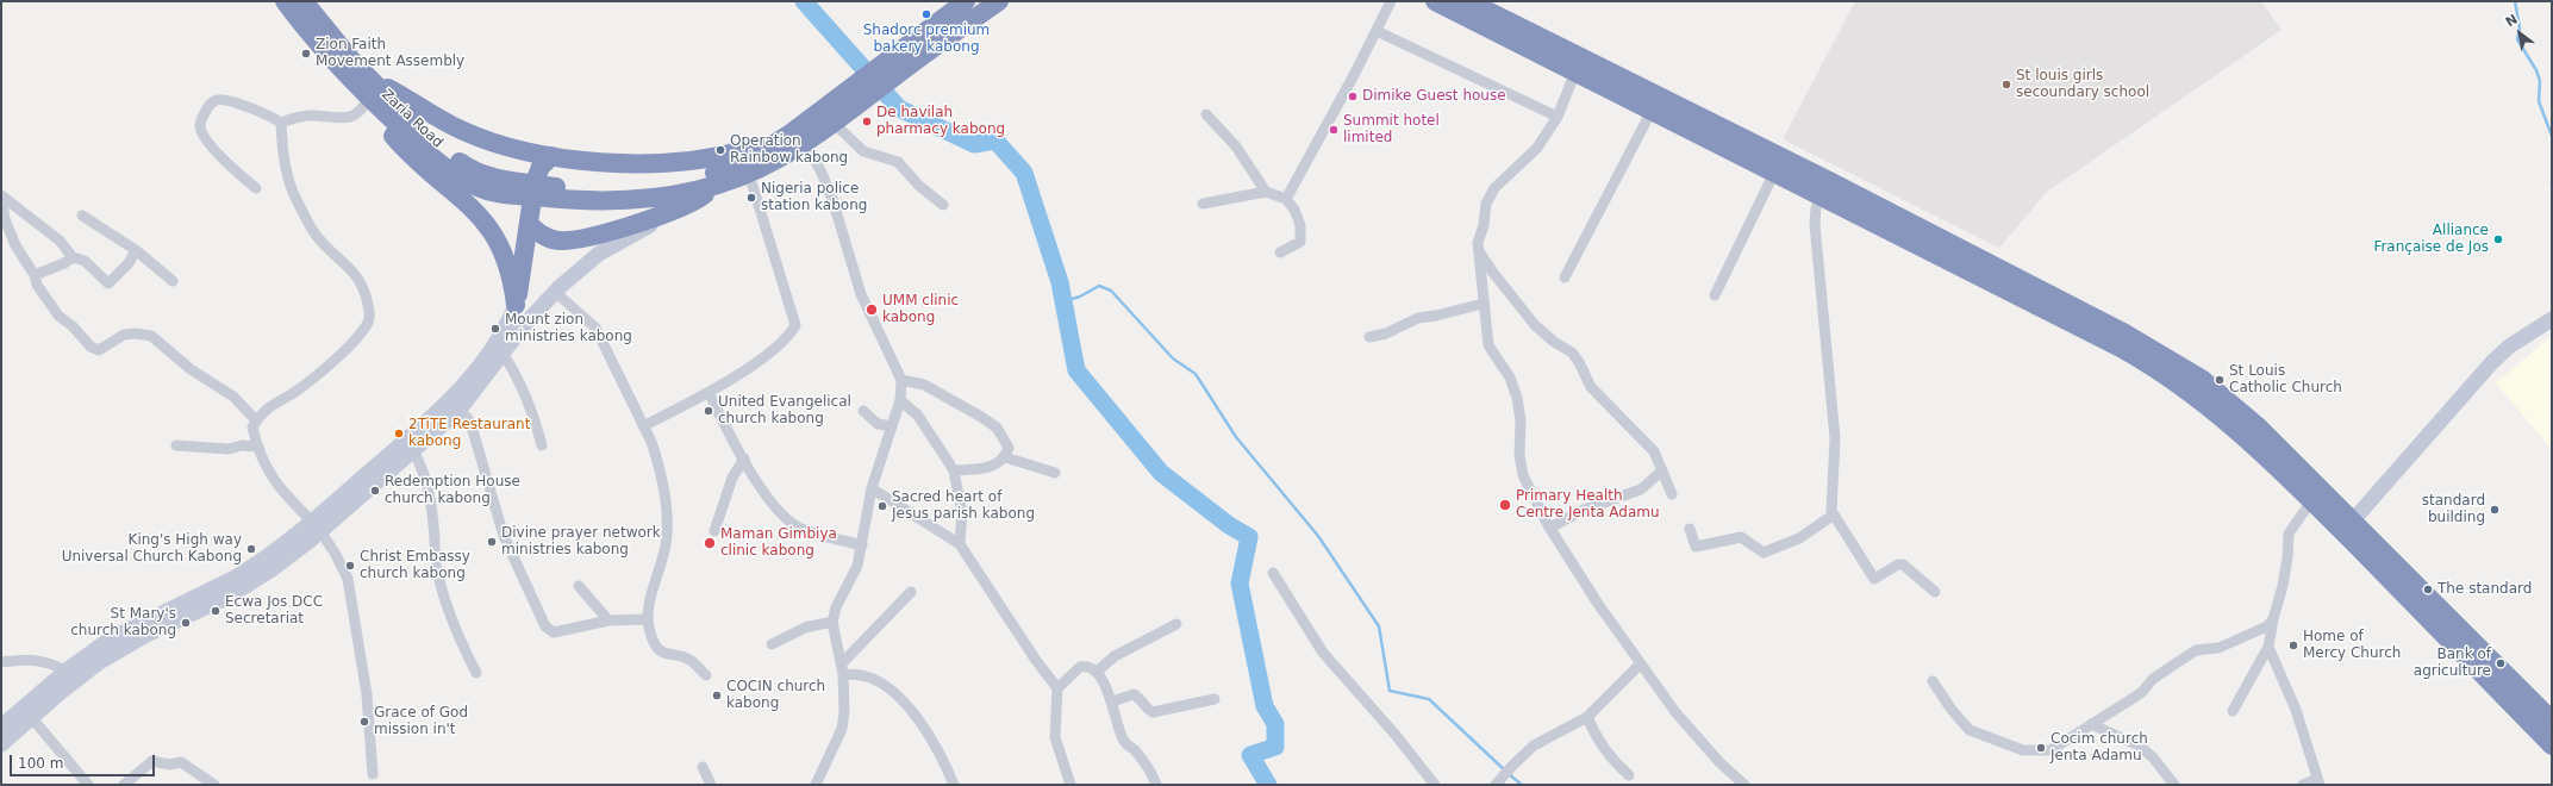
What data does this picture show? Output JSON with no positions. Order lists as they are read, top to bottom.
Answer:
{
  "streets": {
    "highway": ["Zaria Road"]
  },
  "places": [
    "Shadorc premium bakery kabong",
    "Zion Faith Movement Assembly",
    "St louis girls secoundary school",
    "Dimike Guest house",
    "De havilah pharmacy kabong",
    "Summit hotel limited",
    "Operation Rainbow kabong",
    "Nigeria police station kabong",
    "Alliance Française de Jos",
    "UMM clinic kabong",
    "Mount zion ministries kabong",
    "St Louis Catholic Church",
    "United Evangelical church kabong",
    "2TiTE Restaurant kabong",
    "Redemption House church kabong",
    "Primary Health Centre Jenta Adamu",
    "Sacred heart of Jesus parish kabong",
    "standard building",
    "Divine prayer network ministries kabong",
    "Maman Gimbiya clinic kabong",
    "King's High way Universal Church Kabong",
    "Christ Embassy church kabong",
    "The standard",
    "Ecwa Jos DCC Secretariat",
    "St Mary's church kabong",
    "Home of Mercy Church",
    "Bank of agriculture",
    "COCIN church kabong",
    "Grace of God mission in't",
    "Cocim church Jenta Adamu"
  ],
  "scale_bar": "100 m",
  "north": "top left"
}
